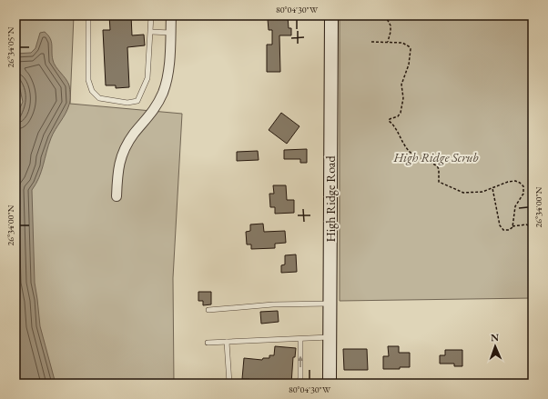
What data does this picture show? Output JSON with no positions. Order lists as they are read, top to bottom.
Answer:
{
  "streets": {
    "street": ["High Ridge Road"]
  },
  "parks": ["High Ridge Scrub"],
  "north": "top",
  "coordinates": ["80°04'30\"W", "26°34'05\"N", "26°34'00\"N"]
}
